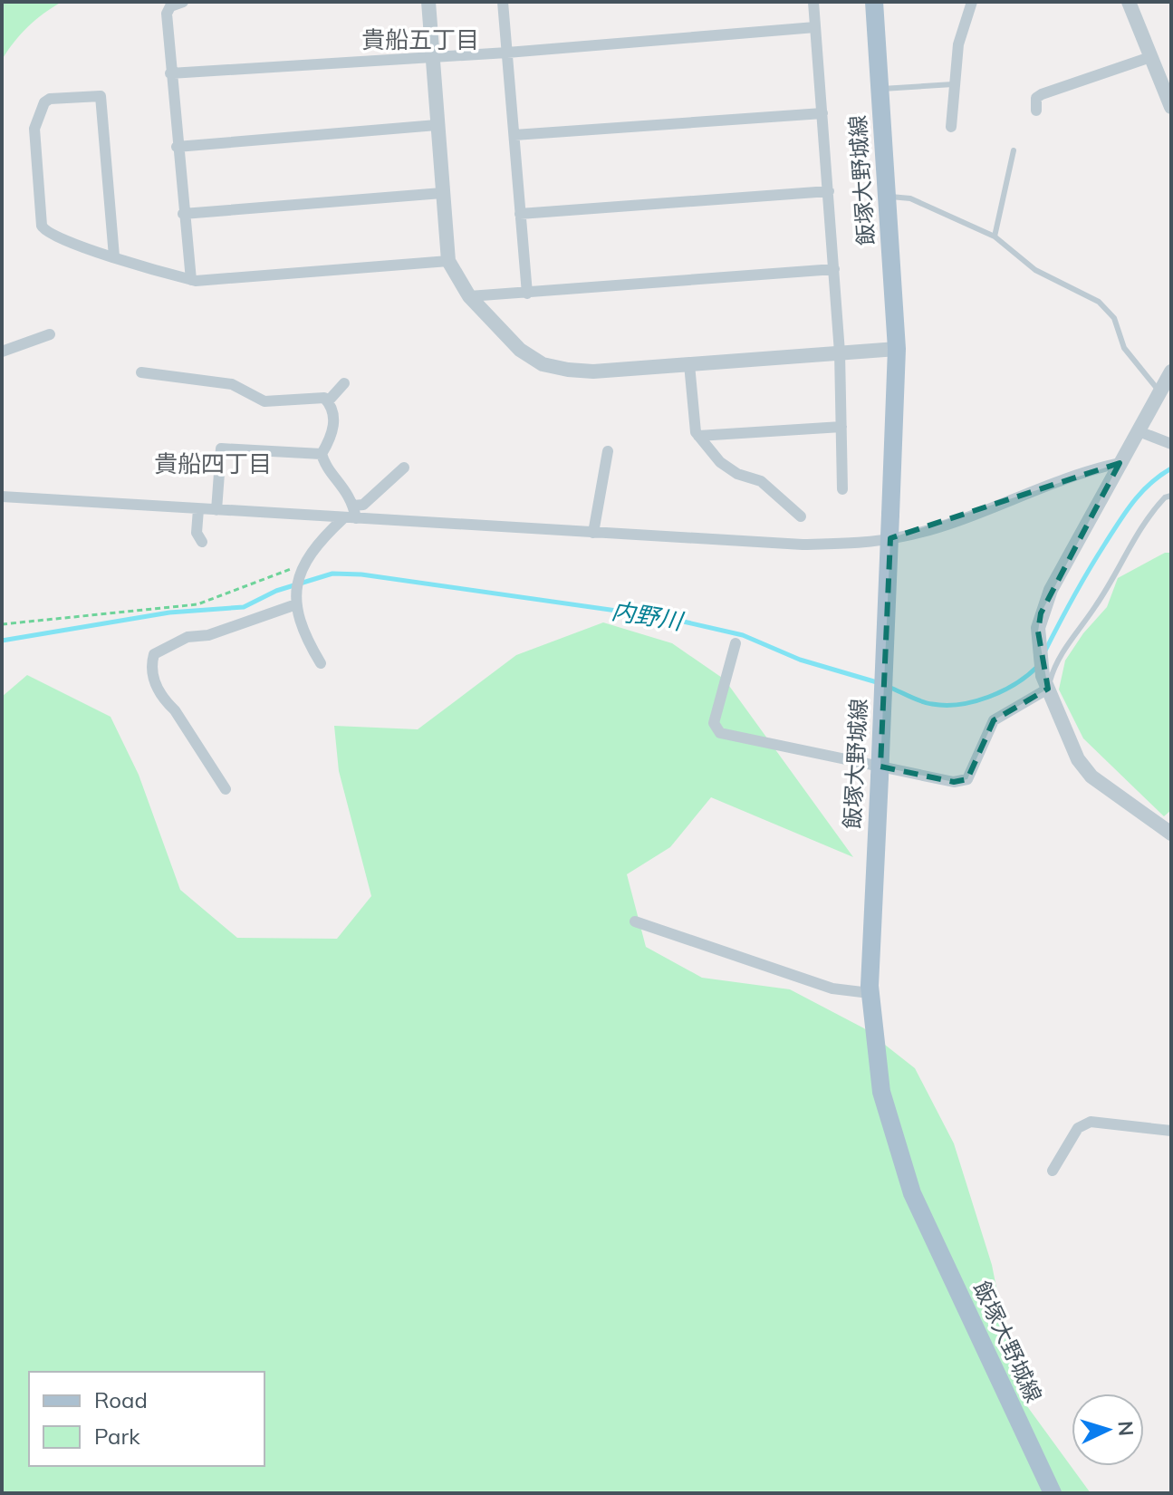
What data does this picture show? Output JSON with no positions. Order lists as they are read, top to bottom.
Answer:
{
  "streets": {
    "main road": ["飯塚大野城線"]
  },
  "districts": ["貴船五丁目", "貴船四丁目"],
  "water": ["内野川"],
  "legend": ["Road", "Park"],
  "north": "right"
}
